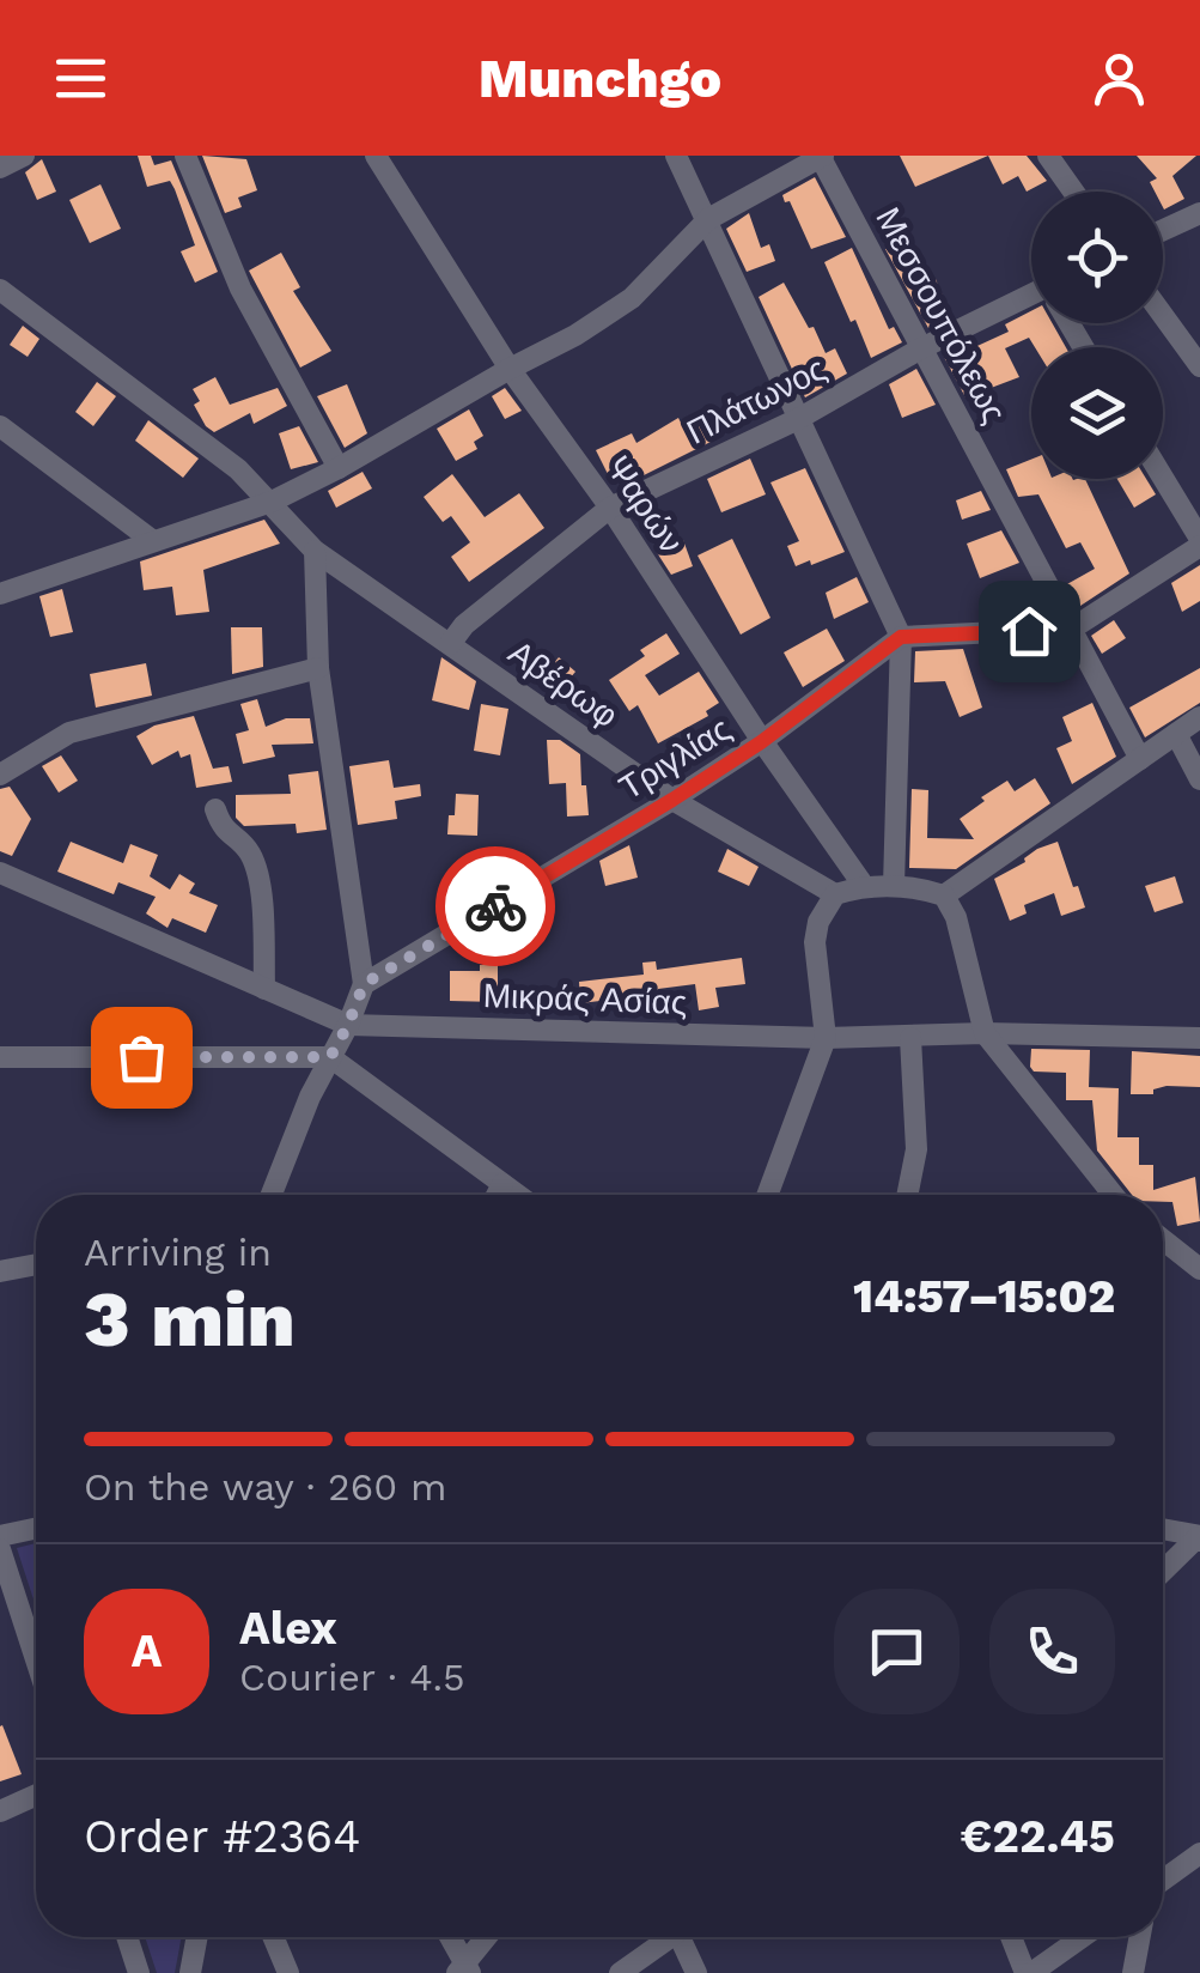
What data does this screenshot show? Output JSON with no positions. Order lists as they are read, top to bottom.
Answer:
{
  "streets": {
    "street": [
      "Μεσσουπόλεως",
      "Πλάτωνος",
      "Ψαρών",
      "Αβέρωφ",
      "Τριγλίας",
      "Μικράς Ασίας"
    ]
  },
  "crossings": [
    ["Μεσσουπόλεως", "Πλάτωνος"],
    ["Πλάτωνος", "Ψαρών"],
    ["Πλάτωνος", "Αβέρωφ"],
    ["Ψαρών", "Τριγλίας"],
    ["Αβέρωφ", "Τριγλίας"]
  ],
  "page": {
    "header": "Munchgo",
    "heading": ["3 min", "Arriving in", "14:57–15:02"],
    "panel": [
      "Alex",
      "Courier · 4.5",
      "Order #2364",
      "€22.45"
    ],
    "bar": "On the way · 260 m",
    "round": "A"
  }
}
